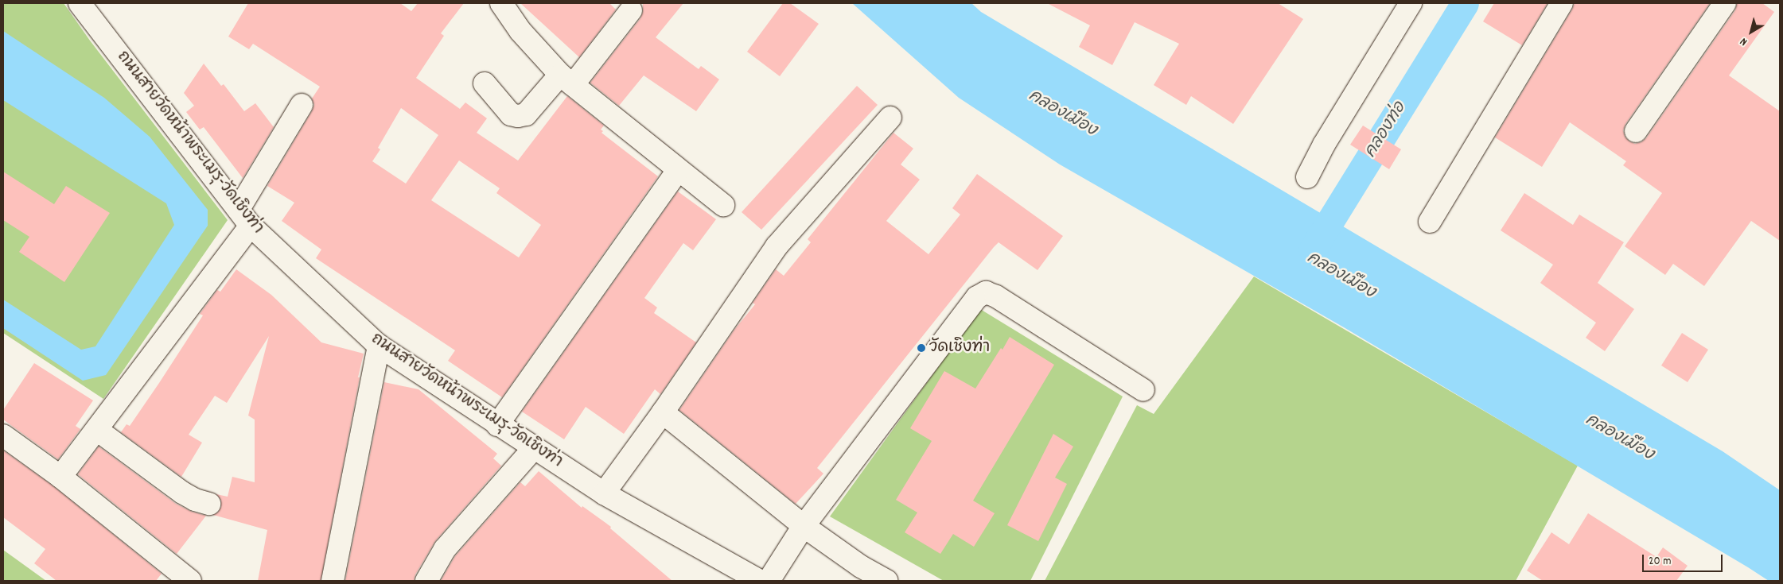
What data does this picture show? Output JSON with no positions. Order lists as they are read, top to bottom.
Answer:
{
  "streets": {
    "street": ["ถนนสายวัดหน้าพระเมรุ-วัดเชิงท่า"]
  },
  "water": ["คลองเมือง", "คลองท่อ"],
  "places": ["วัดเชิงท่า"],
  "scale_bar": "20 m",
  "north": "bottom left"
}
